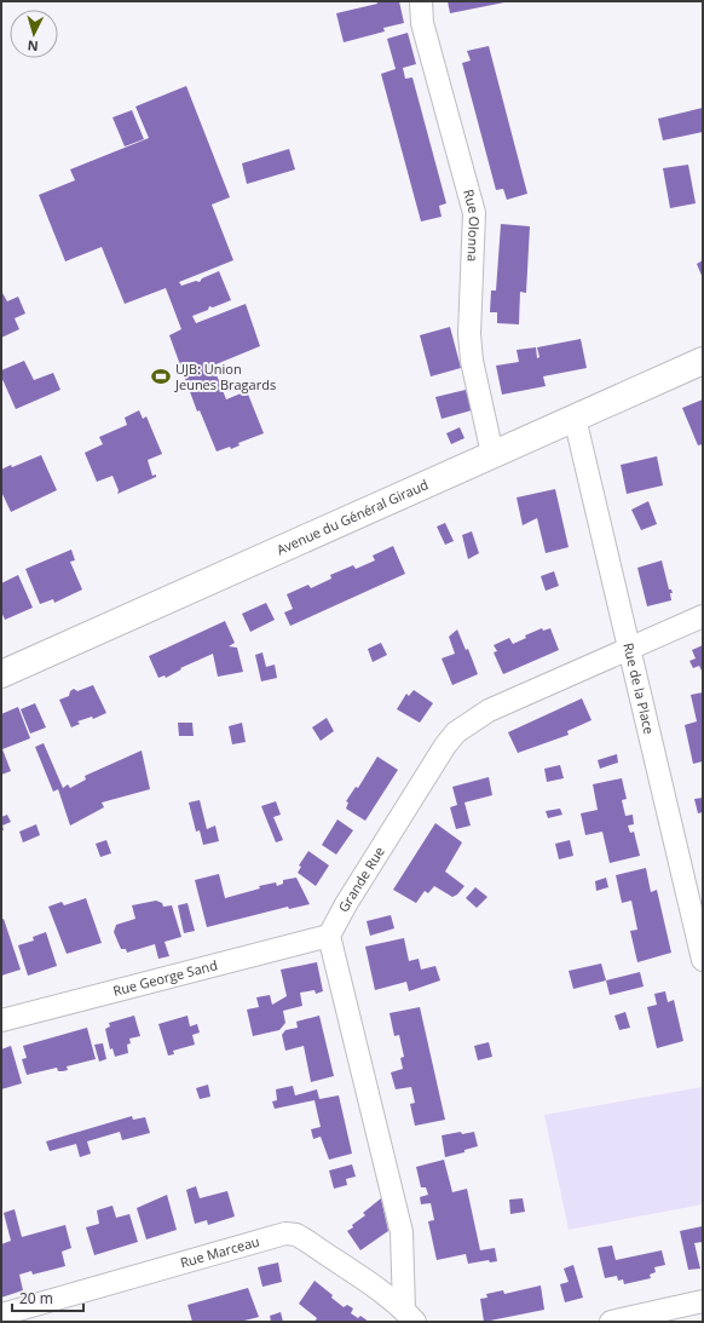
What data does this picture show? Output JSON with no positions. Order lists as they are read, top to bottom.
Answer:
{
  "streets": {
    "main road": ["Avenue du Général Giraud"],
    "street": [
      "Rue Olonna",
      "Rue de la Place",
      "Grande Rue",
      "Rue George Sand",
      "Rue Marceau"
    ]
  },
  "crossings": [
    ["Rue Olonna", "Avenue du Général Giraud"],
    ["Avenue du Général Giraud", "Rue de la Place"],
    ["Rue de la Place", "Grande Rue"],
    ["Grande Rue", "Rue George Sand"]
  ],
  "places": {
    "sports": ["UJB: Union Jeunes Bragards"]
  },
  "scale_bar": "20 m",
  "north": "bottom"
}
